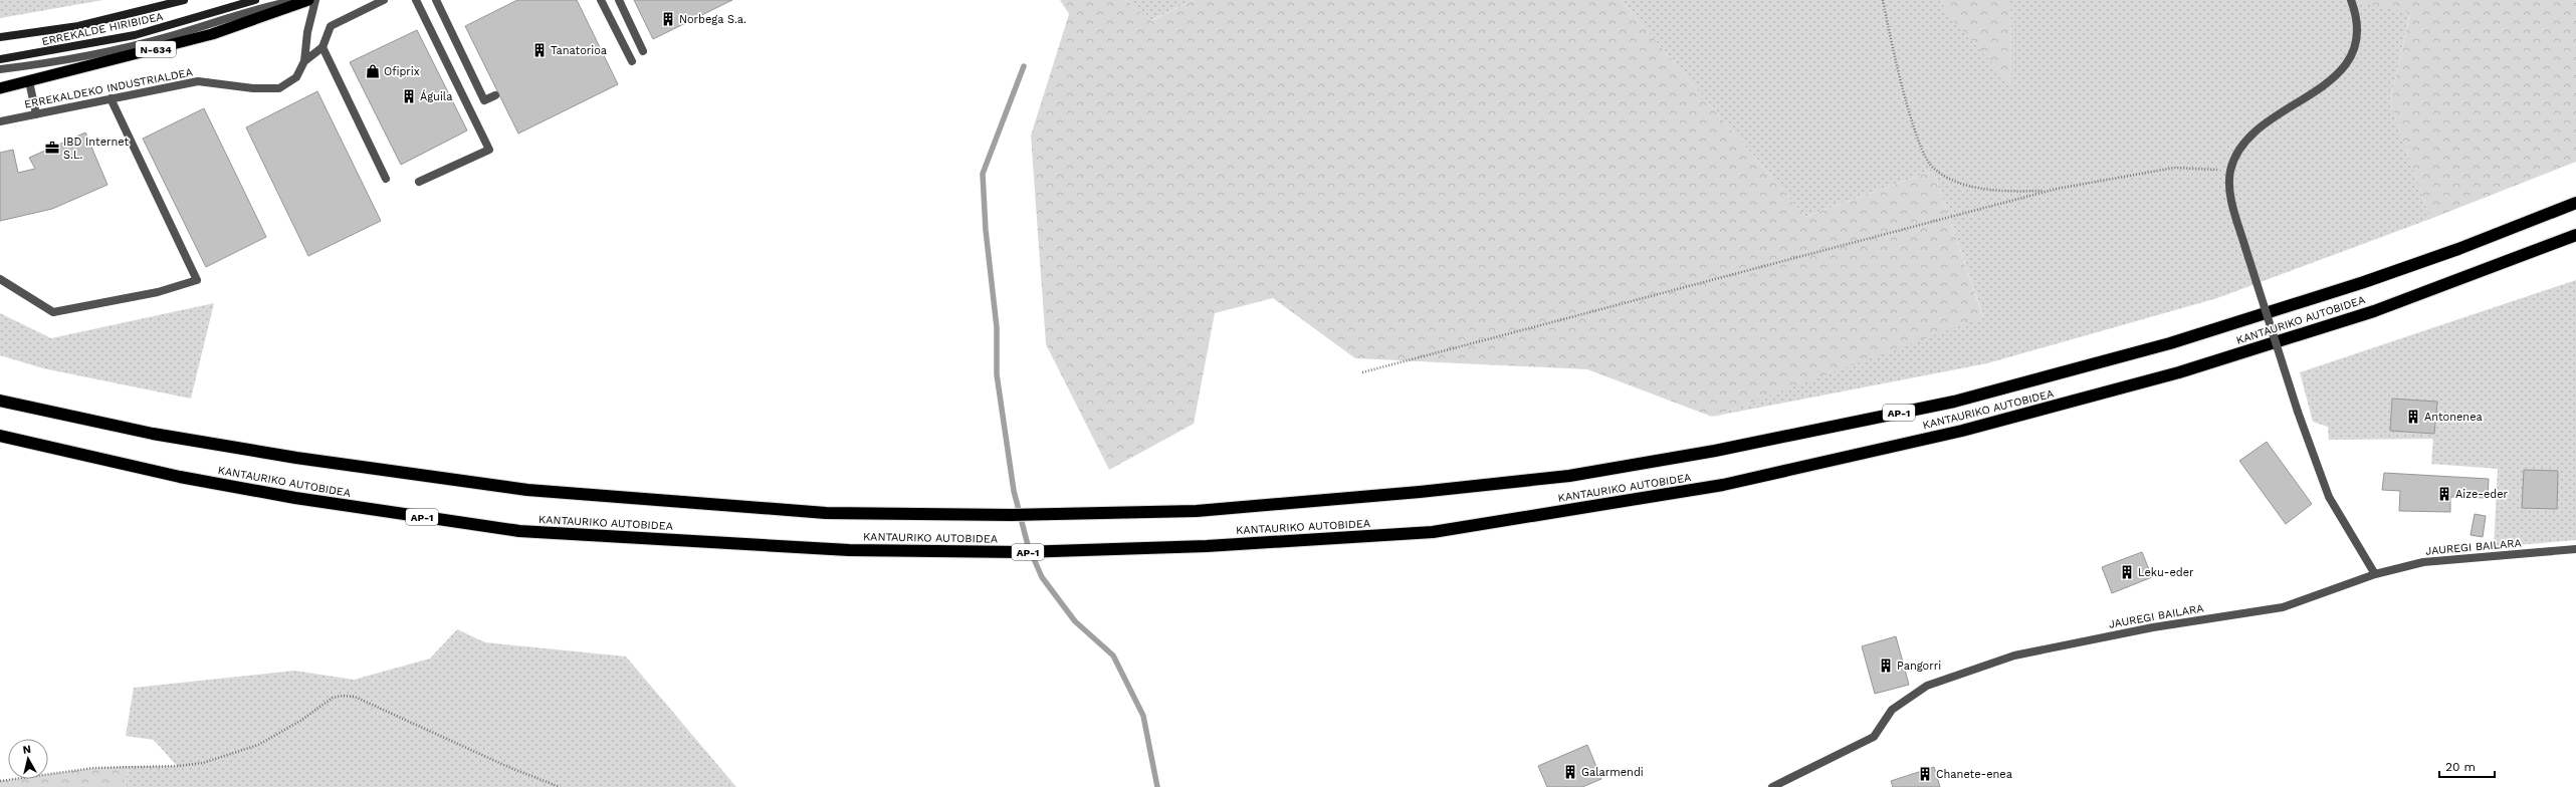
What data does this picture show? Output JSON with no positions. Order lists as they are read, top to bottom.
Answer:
{
  "streets": {
    "highway": ["N-634", "KANTAURIKO AUTOBIDEA", "AP-1"],
    "main road": ["ERREKALDE HIRIBIDEA"],
    "street": ["ERREKALDEKO INDUSTRIALDEA", "JAUREGI BAILARA"]
  },
  "places": {
    "building": [
      "Norbega S.a.",
      "Tanatorioa",
      "Águila",
      "Antonenea",
      "Aize-eder",
      "Leku-eder",
      "Pangorri",
      "Galarmendi",
      "Chanete-enea"
    ],
    "shop": ["Ofiprix"],
    "office": ["IBD Internet S.L."]
  },
  "scale_bar": "20 m",
  "north": "top"
}
